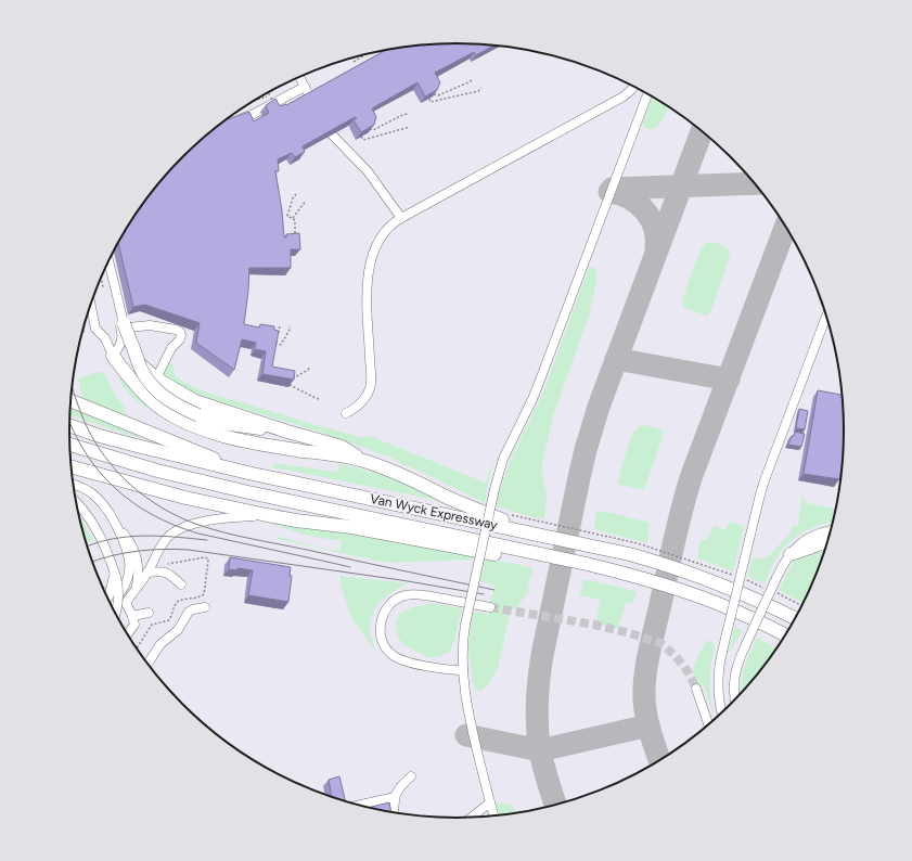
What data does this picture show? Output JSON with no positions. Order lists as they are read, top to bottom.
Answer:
{
  "streets": {
    "highway": ["Van Wyck Expressway"]
  }
}
